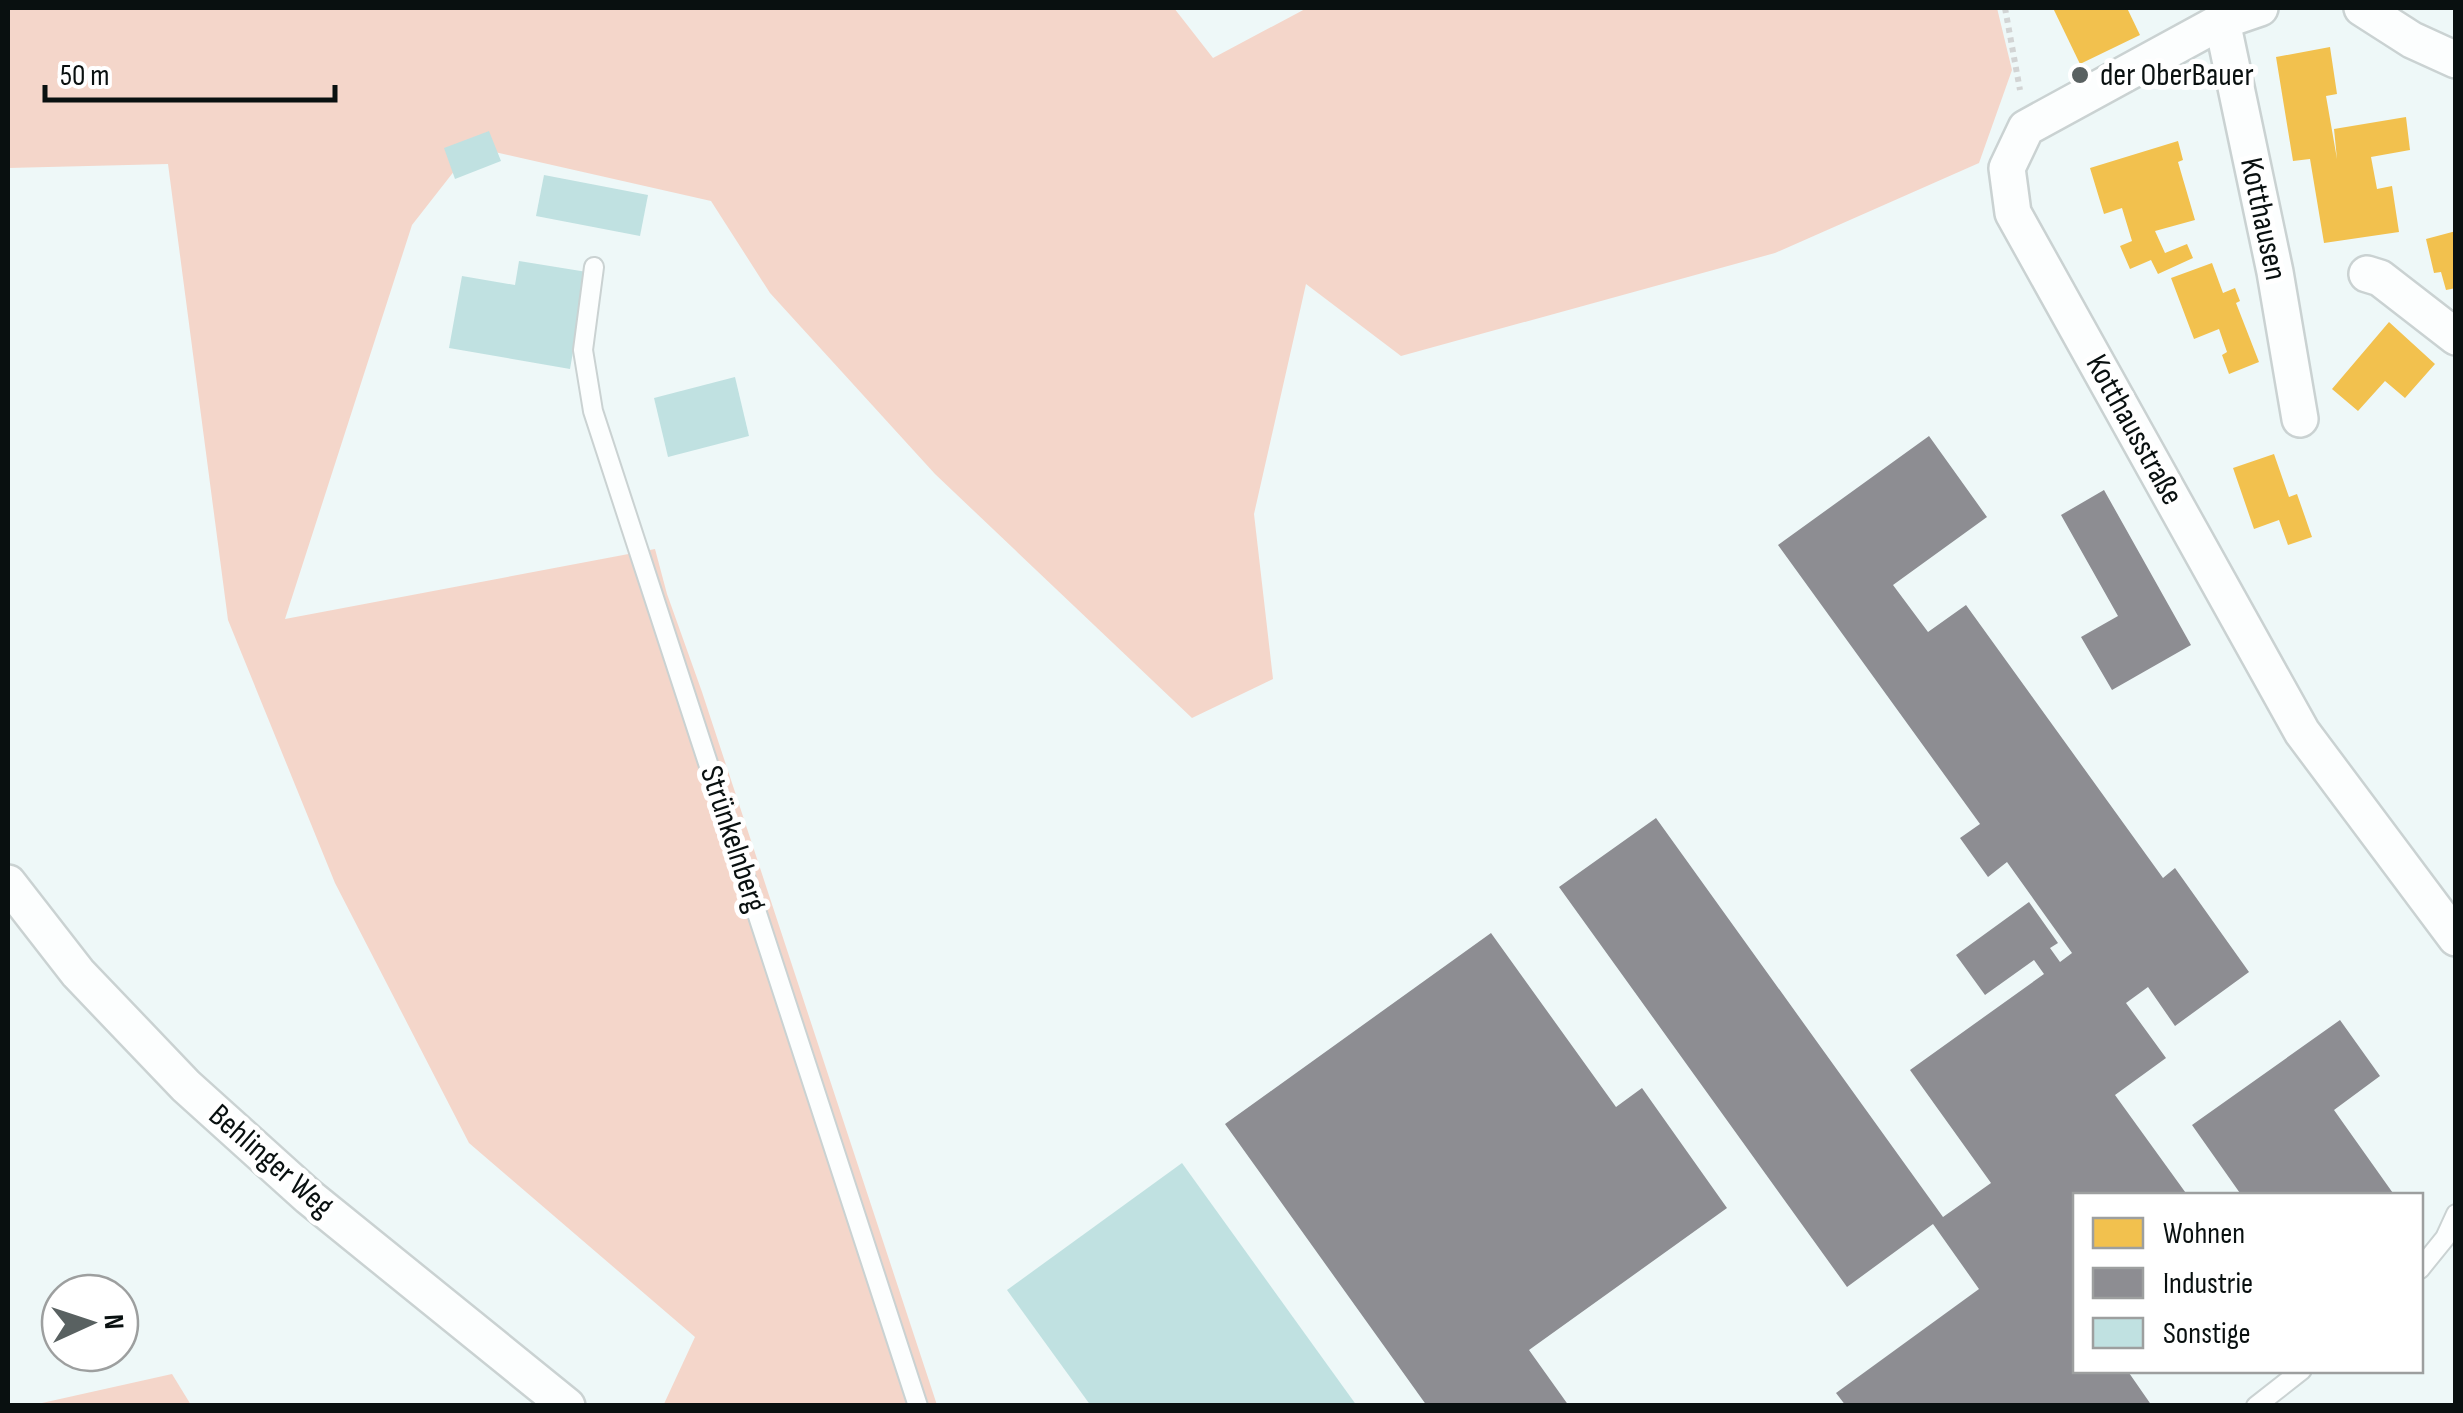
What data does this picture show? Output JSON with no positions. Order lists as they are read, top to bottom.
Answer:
{
  "streets": {
    "street": ["Kotthausen", "Kotthausstraße", "Behlinger Weg"],
    "lane": ["Strünkelnberg"]
  },
  "places": ["der OberBauer"],
  "legend": ["Wohnen", "Industrie", "Sonstige"],
  "scale_bar": "50 m",
  "north": "right"
}
